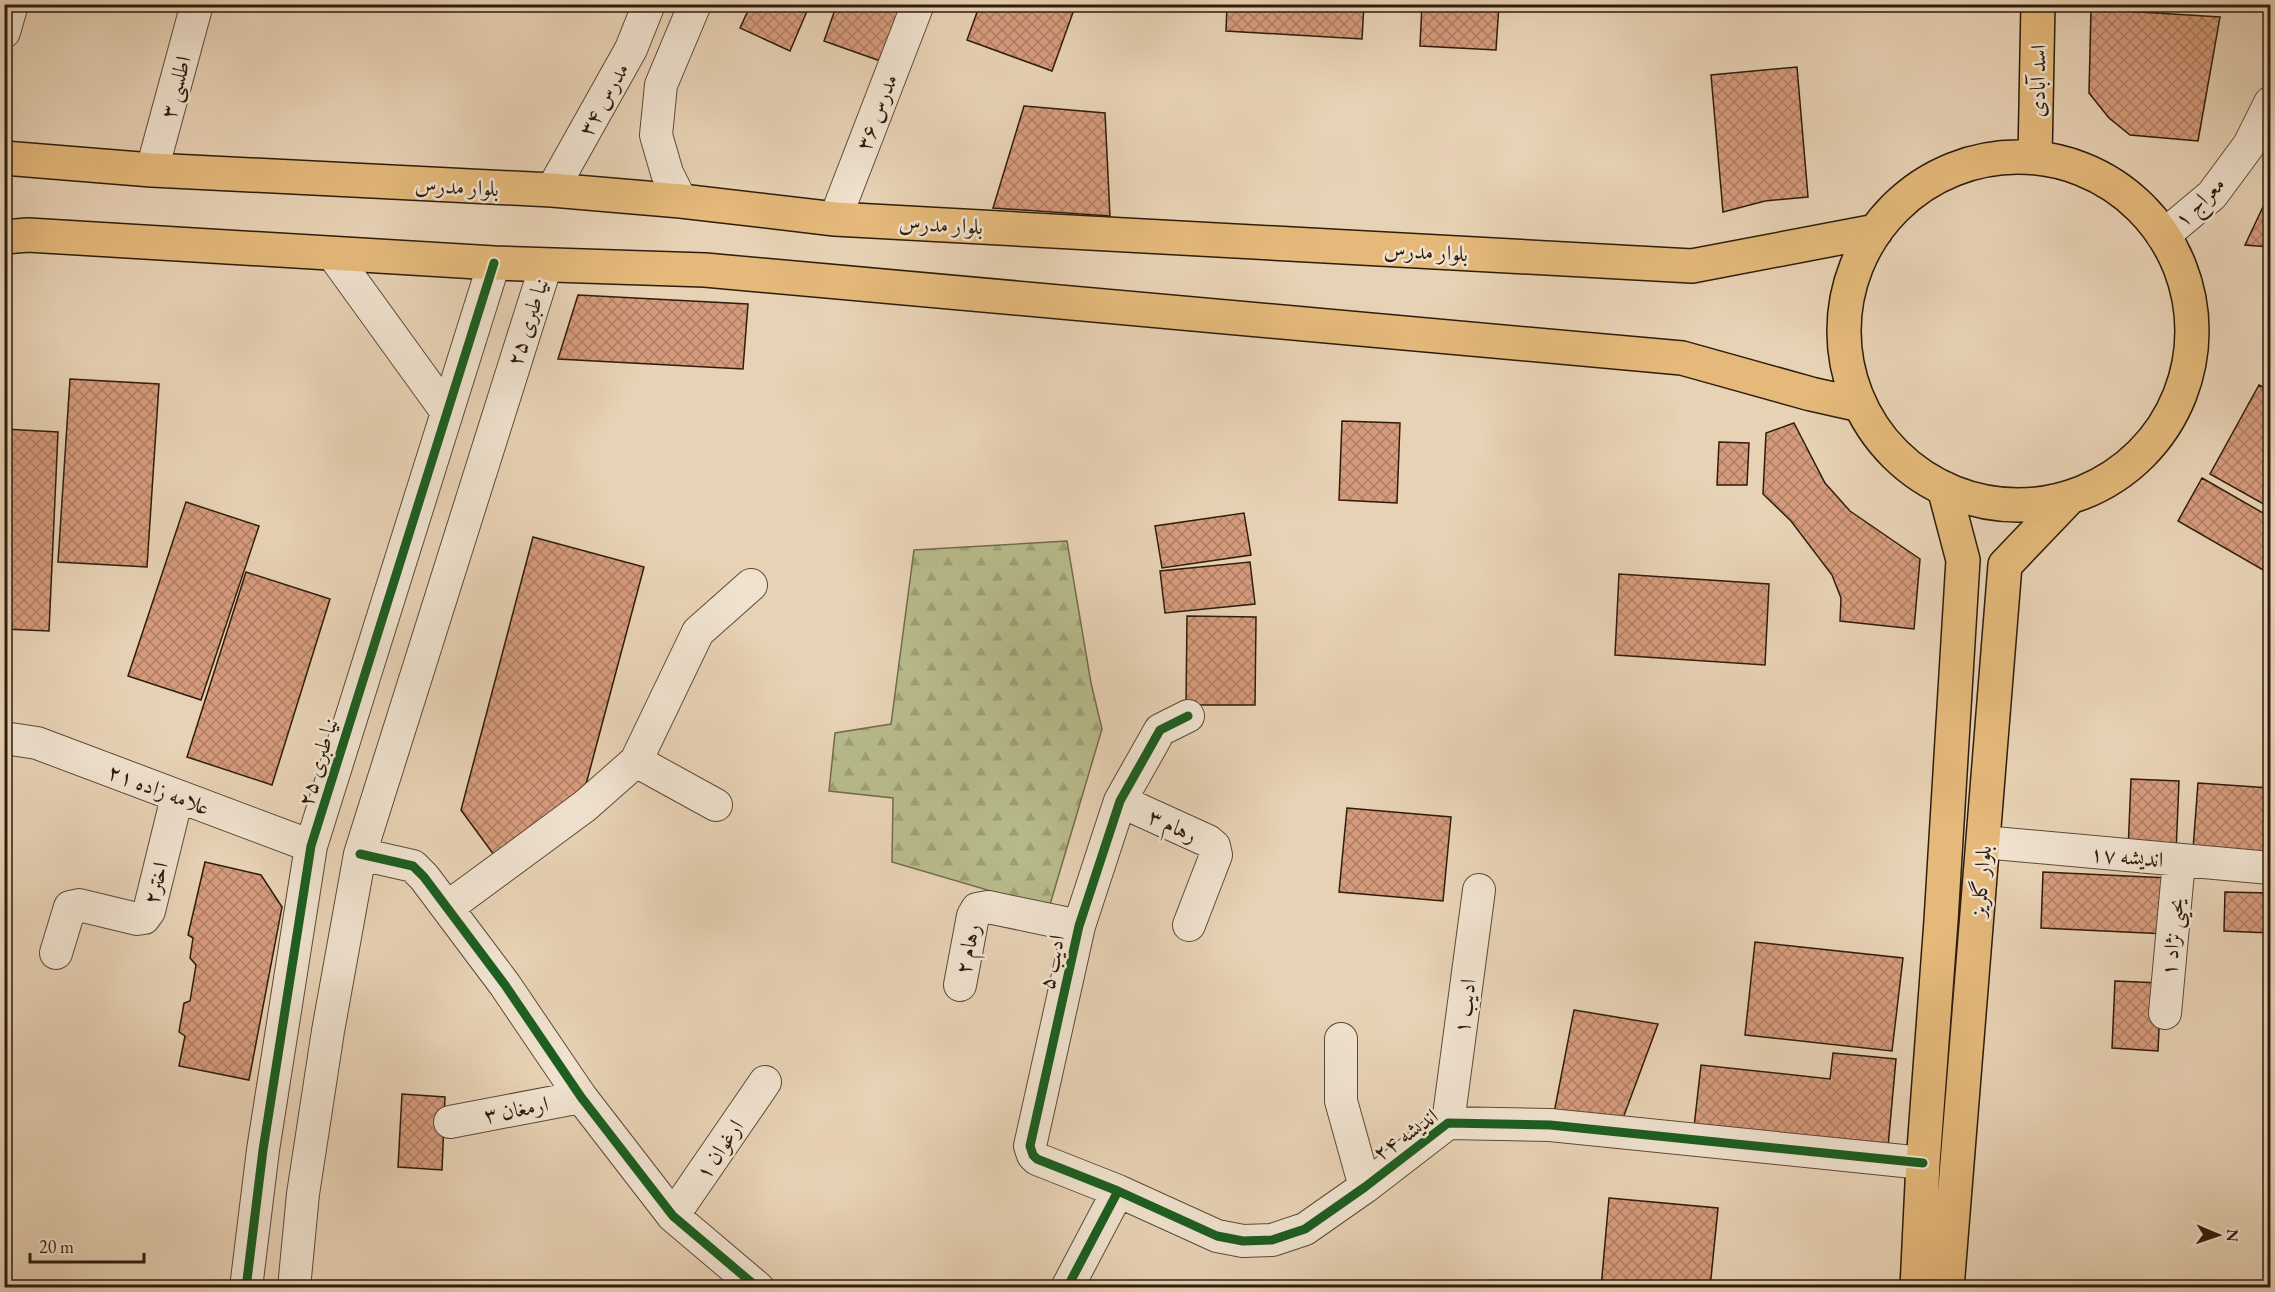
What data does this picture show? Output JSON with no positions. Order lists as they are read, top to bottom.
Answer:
{
  "streets": {
    "main road": ["اسد آبادی", "بلوار مدرس", "بلوار گلریز"],
    "street": [
      "اطلسی ۳",
      "مدرس ۳۴",
      "مدرس ۳۶",
      "معراج ۱",
      "نیا طبری ۲۵",
      "علامه زاده ۲۱",
      "رهام ۳",
      "اندیشه ۱۷",
      "اختر۲",
      "یحیی نژاد ۱",
      "رهام ۲",
      "ادیب ۵",
      "ادیب ۱",
      "ارمغان ۳",
      "اندیشه ۲۴",
      "ارغوان ۱"
    ]
  },
  "crossings": [
    ["اطلسی ۳", "بلوار مدرس"],
    ["مدرس ۳۴", "بلوار مدرس"],
    ["مدرس ۳۶", "بلوار مدرس"],
    ["نیا طبری ۲۵", "علامه زاده ۲۱"],
    ["علامه زاده ۲۱", "اختر۲"],
    ["رهام ۳", "ادیب ۵"],
    ["اندیشه ۱۷", "بلوار گلریز"],
    ["اندیشه ۱۷", "یحیی نژاد ۱"],
    ["بلوار گلریز", "اندیشه ۲۴"],
    ["رهام ۲", "ادیب ۵"],
    ["ادیب ۵", "اندیشه ۲۴"],
    ["ادیب ۱", "اندیشه ۲۴"]
  ],
  "scale_bar": "20 m",
  "north": "right"
}
